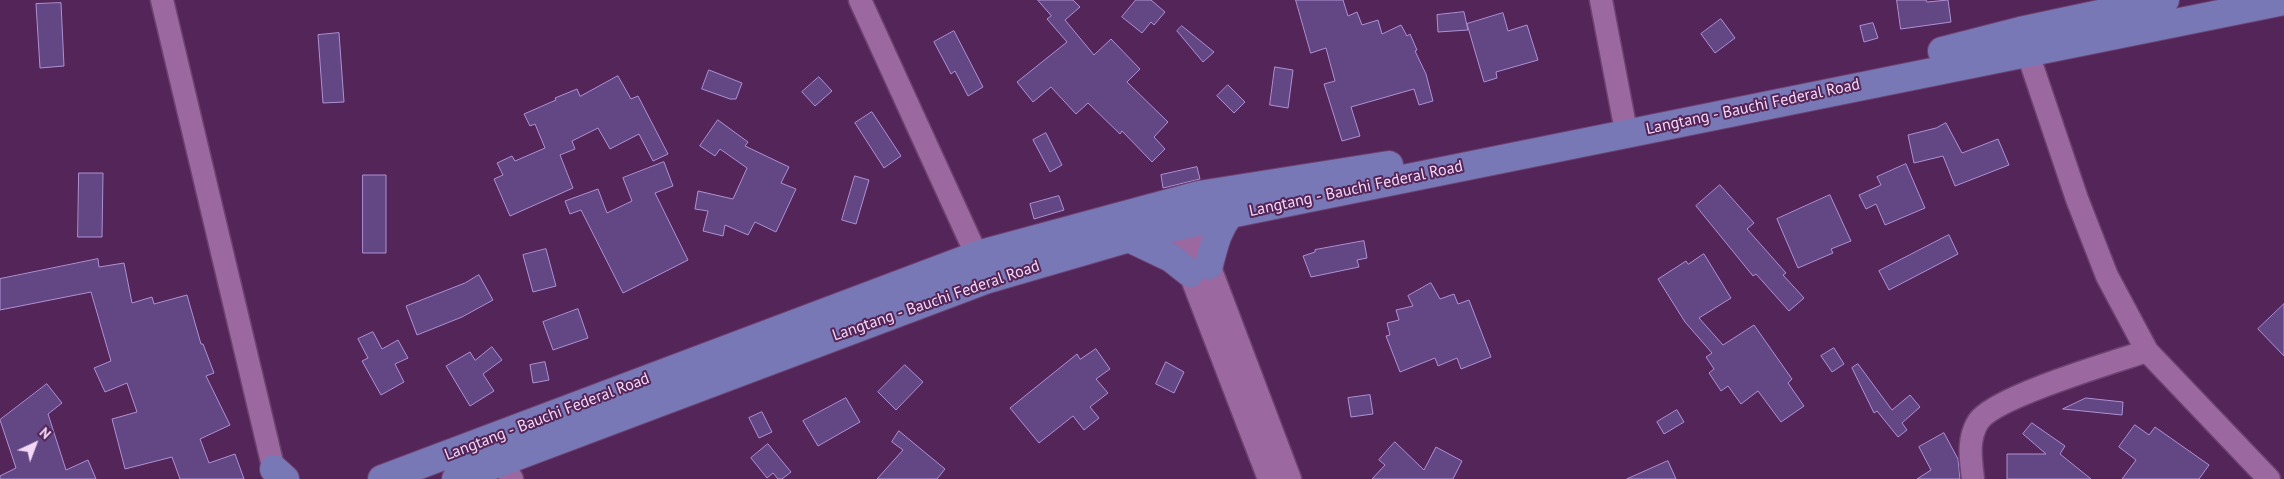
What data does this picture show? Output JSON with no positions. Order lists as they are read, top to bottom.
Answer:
{
  "streets": {
    "main road": ["Langtang - Bauchi Federal Road"]
  },
  "north": "top right"
}
